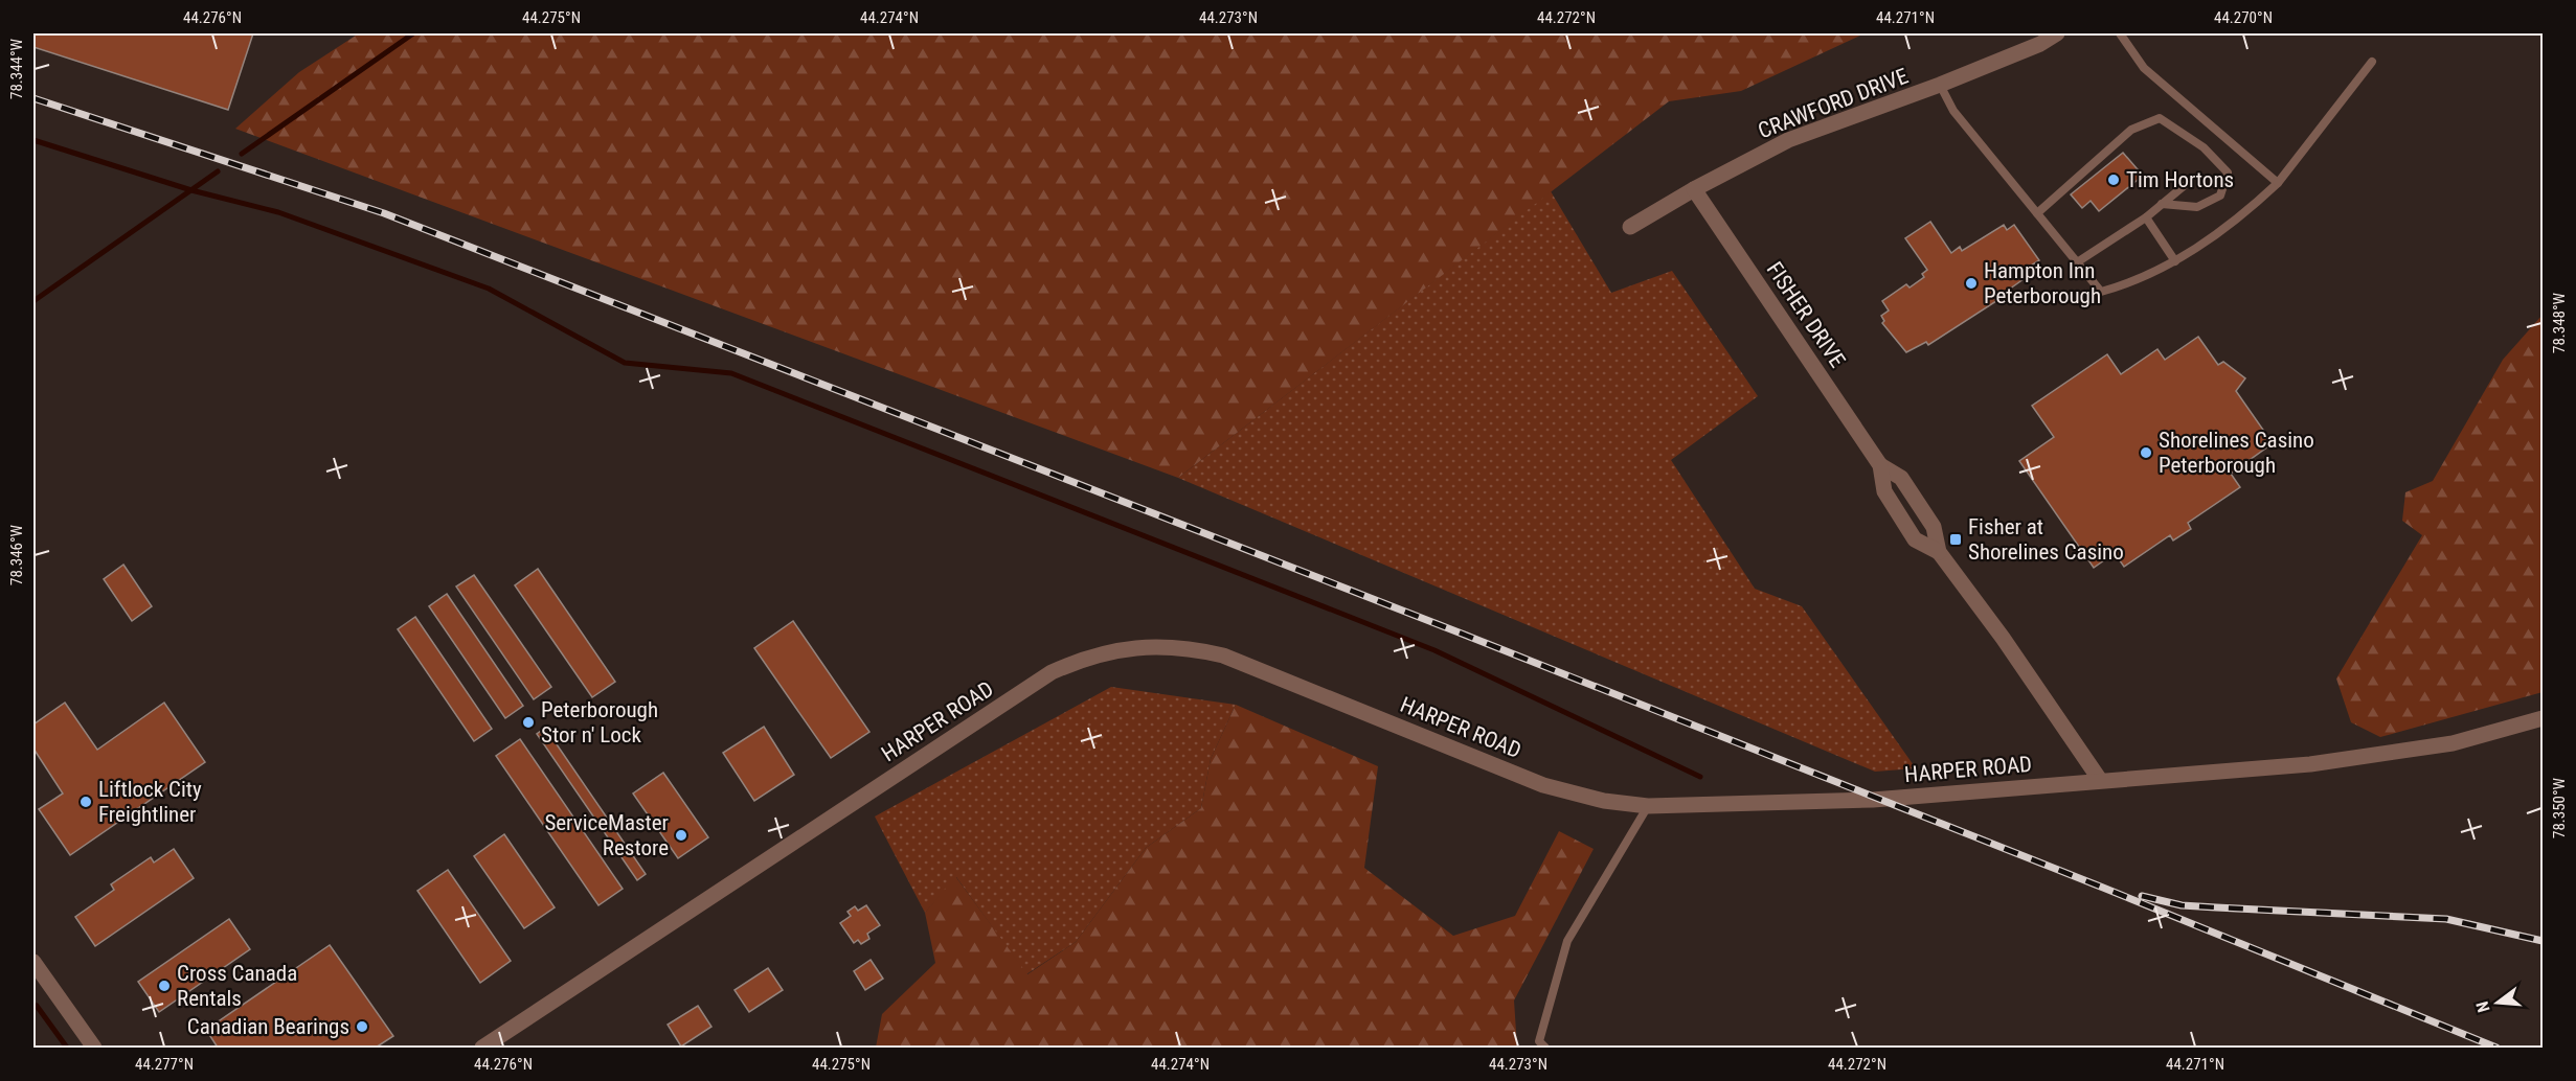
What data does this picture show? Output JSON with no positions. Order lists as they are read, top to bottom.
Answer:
{
  "streets": {
    "street": ["CRAWFORD DRIVE", "FISHER DRIVE", "HARPER ROAD"]
  },
  "crossings": [
    ["CRAWFORD DRIVE", "FISHER DRIVE"],
    ["FISHER DRIVE", "HARPER ROAD"]
  ],
  "places": {
    "other": [
      "Tim Hortons",
      "Hampton Inn Peterborough",
      "Shorelines Casino Peterborough",
      "Peterborough Stor n' Lock",
      "Liftlock City Freightliner",
      "ServiceMaster Restore",
      "Cross Canada Rentals",
      "Canadian Bearings"
    ],
    "transit": ["Fisher at Shorelines Casino"]
  },
  "north": "left",
  "coordinates": [
    "44.276°N",
    "44.275°N",
    "44.274°N",
    "44.273°N",
    "44.272°N",
    "44.271°N",
    "44.270°N",
    "78.344°W",
    "78.348°W",
    "78.346°W",
    "78.350°W",
    "44.277°N"
  ]
}
